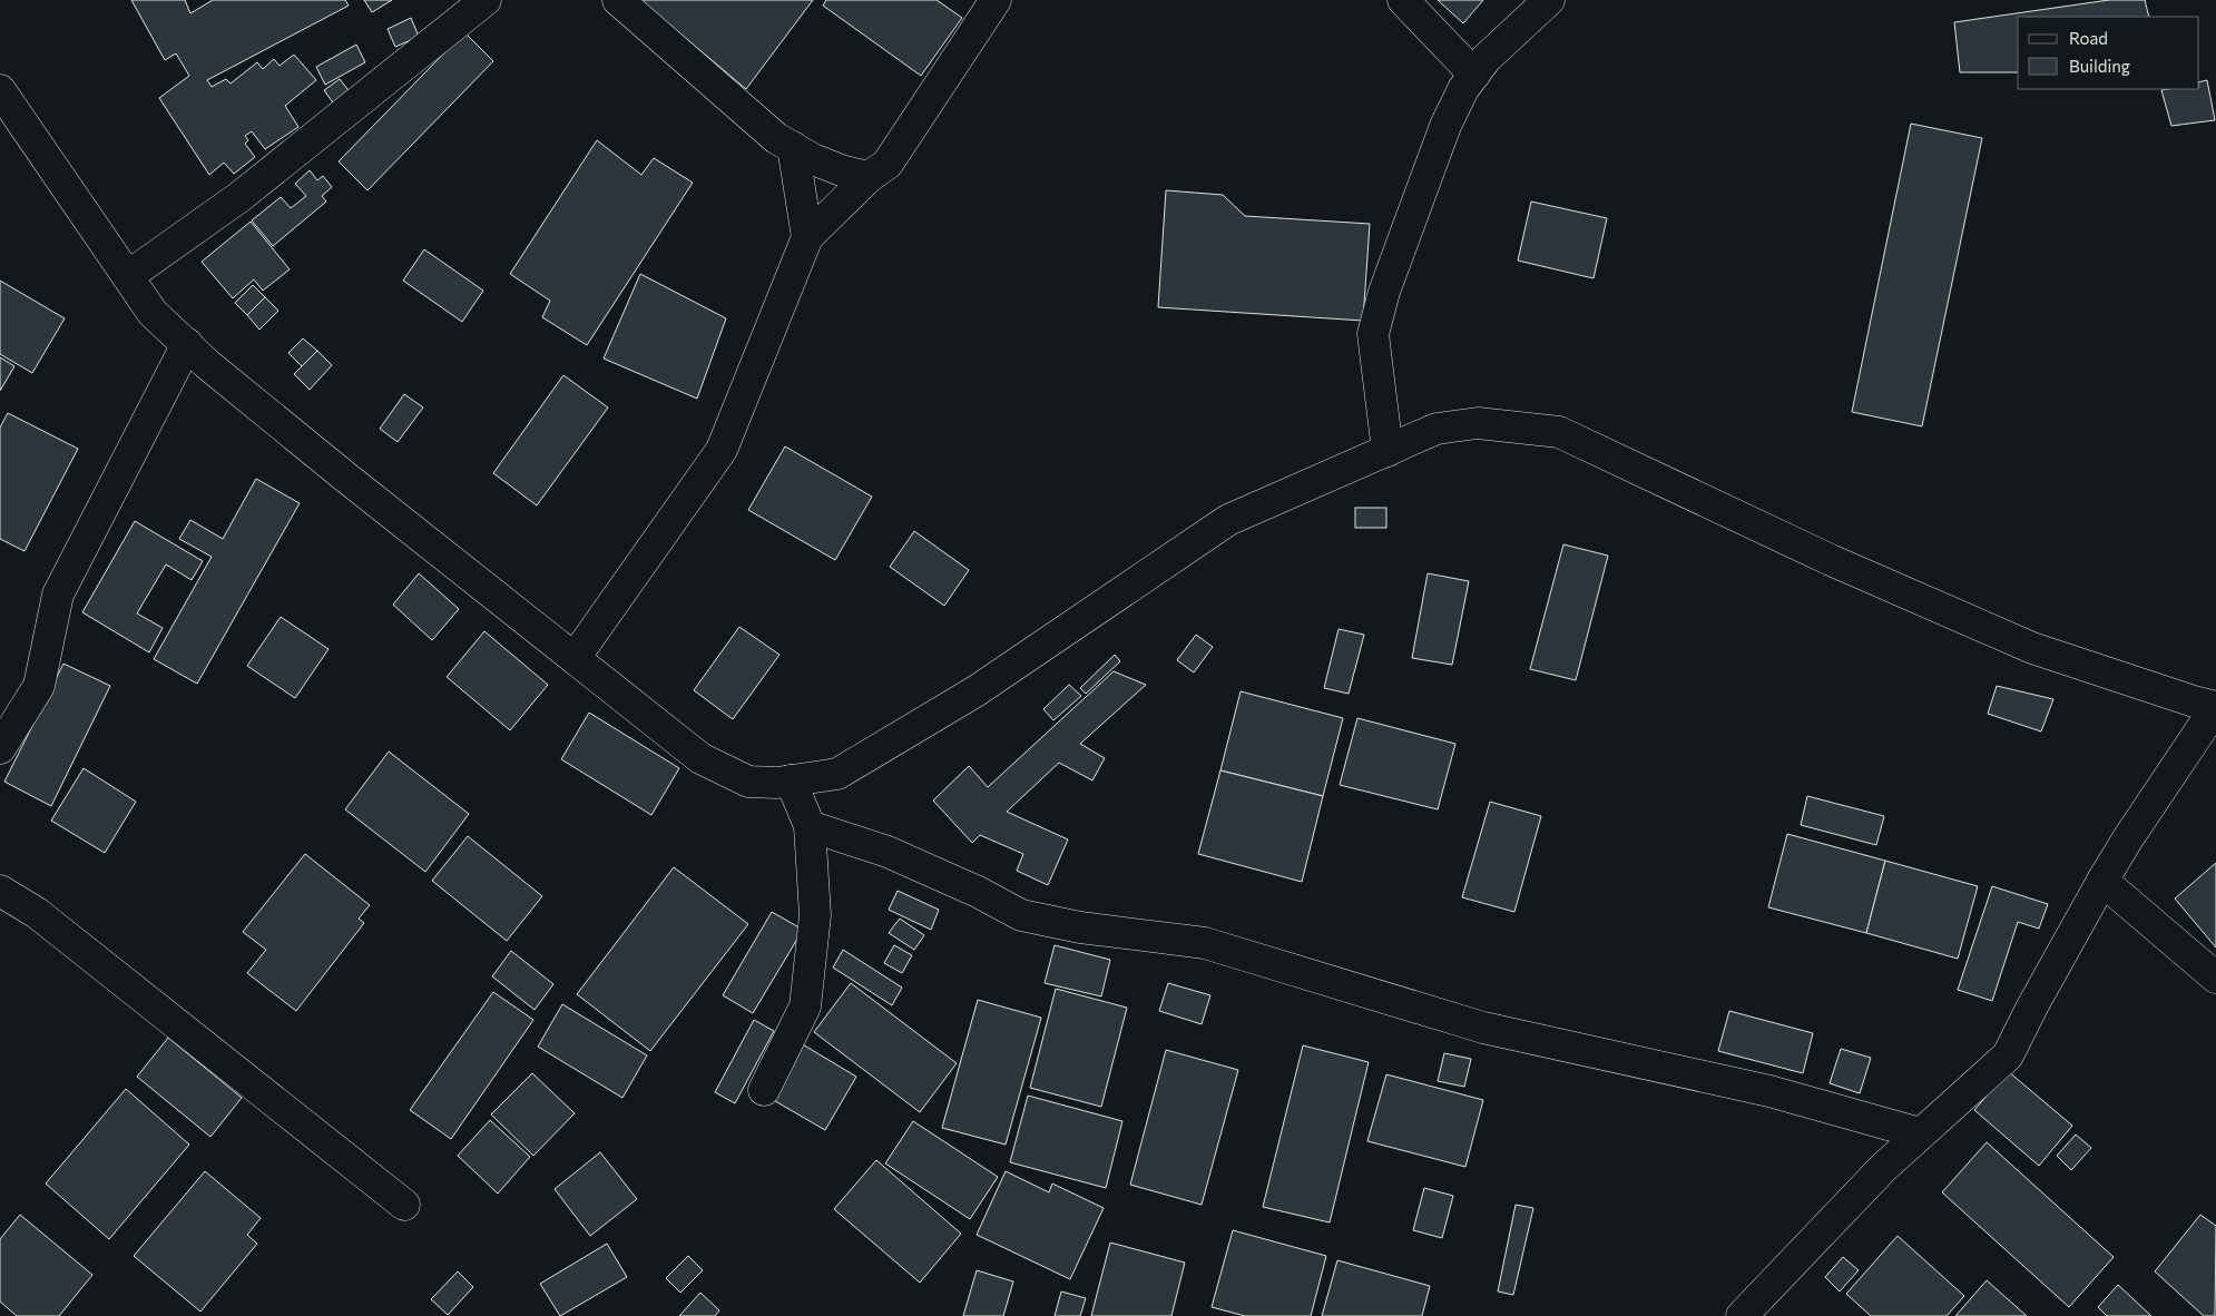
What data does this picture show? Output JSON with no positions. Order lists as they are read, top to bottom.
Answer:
{
  "legend": ["Road", "Building"]
}
